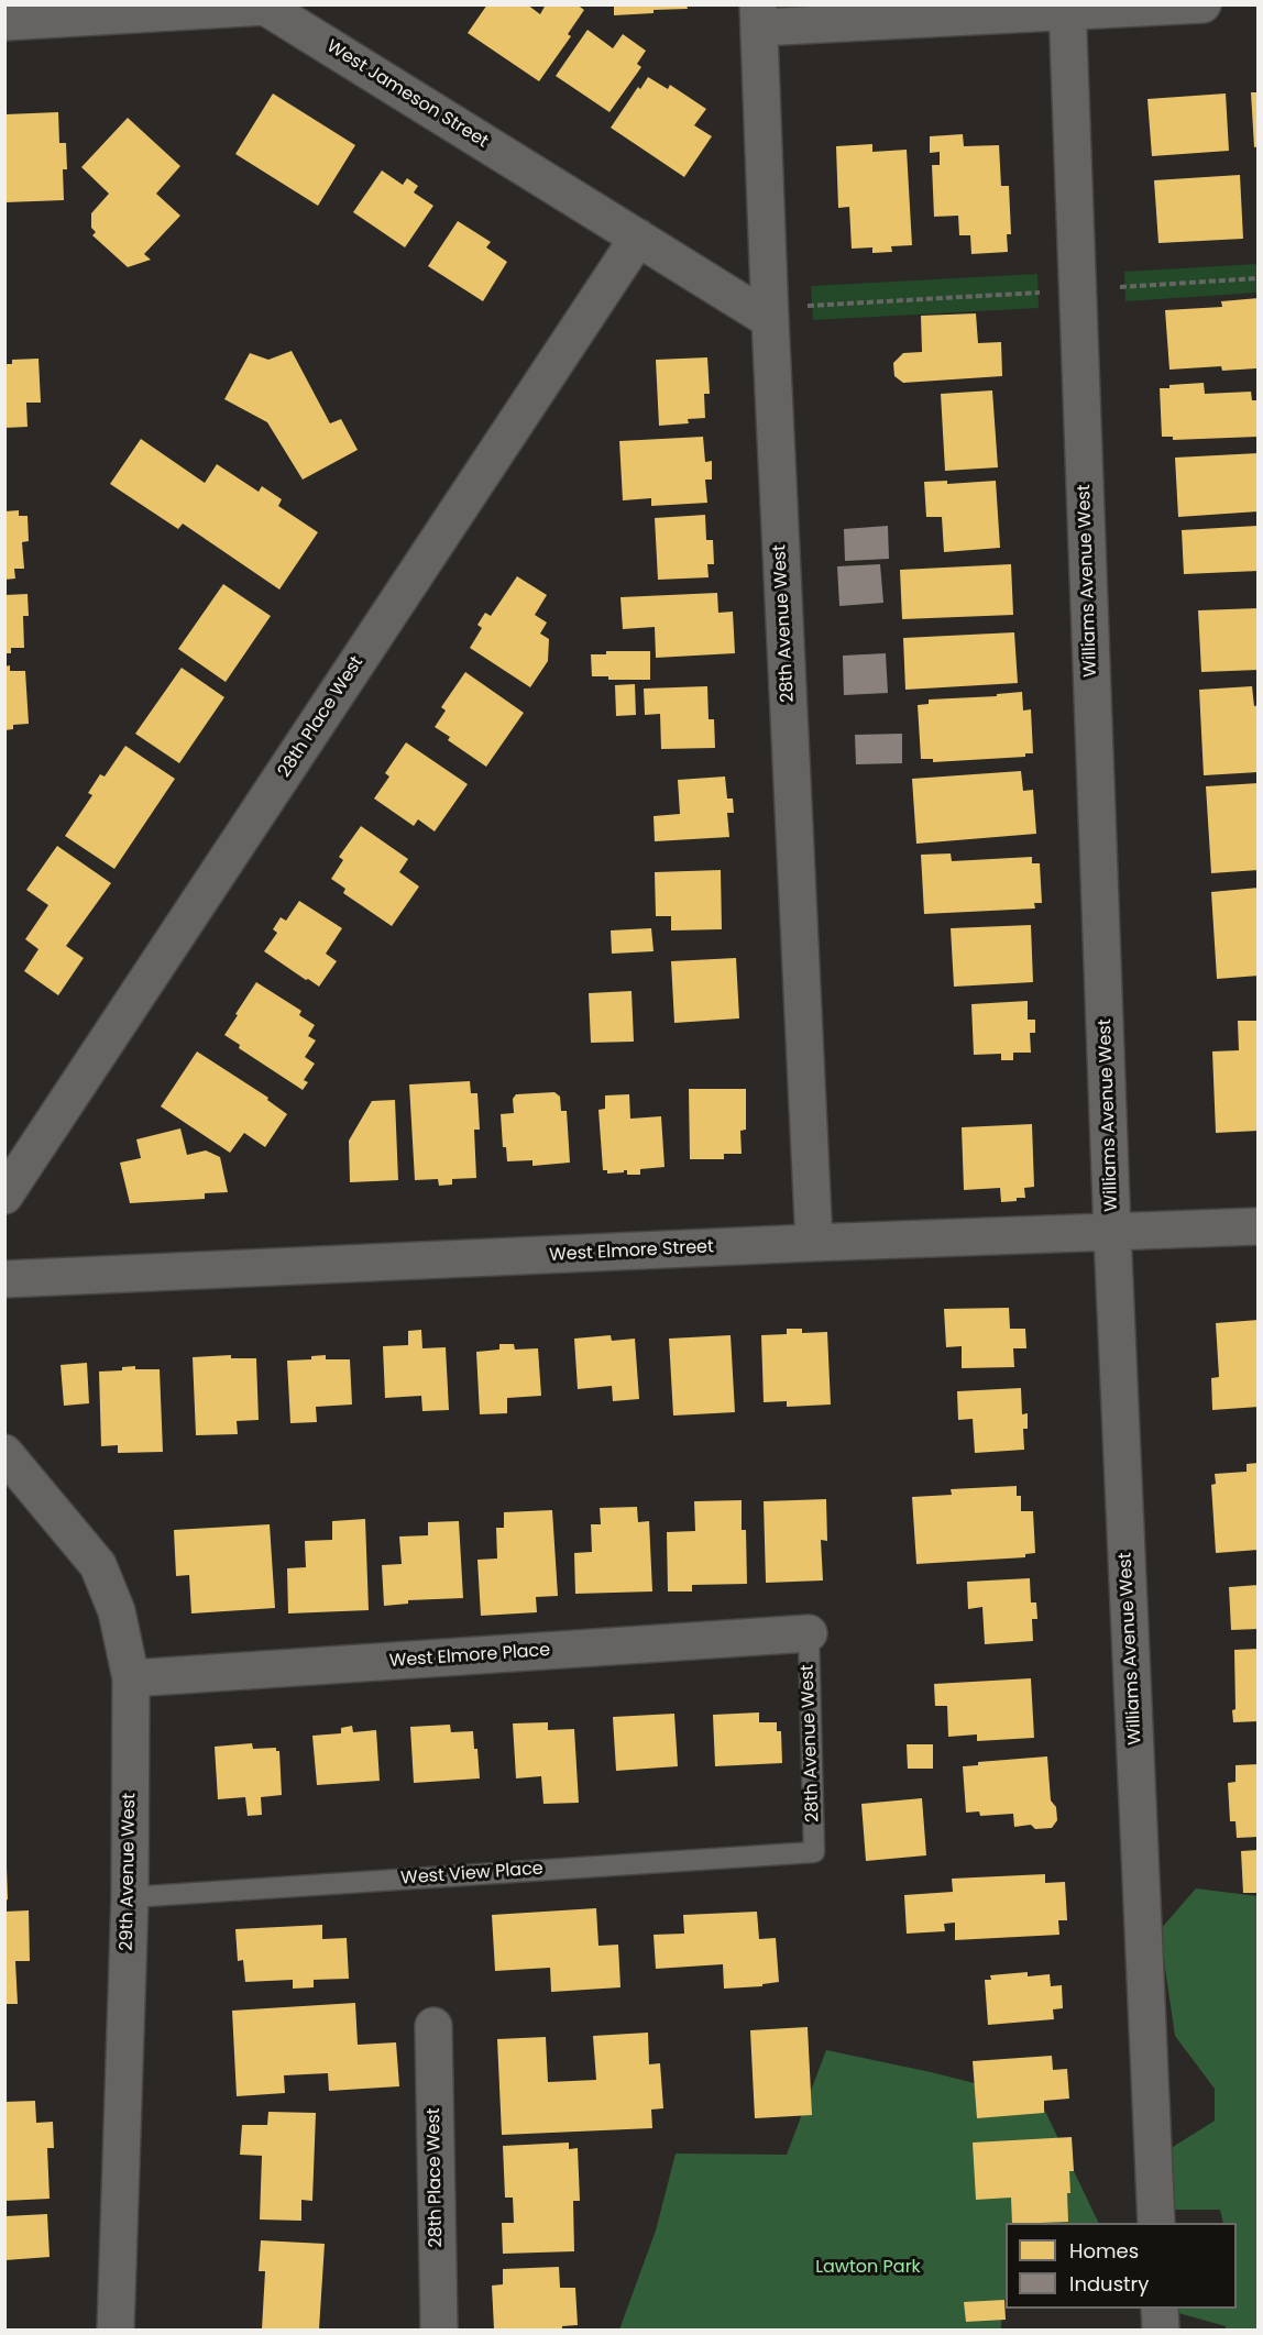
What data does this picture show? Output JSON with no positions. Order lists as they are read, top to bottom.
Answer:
{
  "streets": {
    "street": [
      "West Jameson Street",
      "Williams Avenue West",
      "28th Avenue West",
      "28th Place West",
      "West Elmore Street",
      "West Elmore Place",
      "29th Avenue West"
    ],
    "lane": ["West View Place"]
  },
  "crossings": [
    ["West Jameson Street", "28th Avenue West"],
    ["West Jameson Street", "28th Place West"],
    ["Williams Avenue West", "West Elmore Street"],
    ["28th Avenue West", "West Elmore Street"],
    ["28th Avenue West", "West Elmore Place"],
    ["28th Avenue West", "West View Place"],
    ["West Elmore Place", "29th Avenue West"],
    ["29th Avenue West", "West View Place"]
  ],
  "parks": ["Lawton Park"],
  "legend": ["Homes", "Industry"]
}
